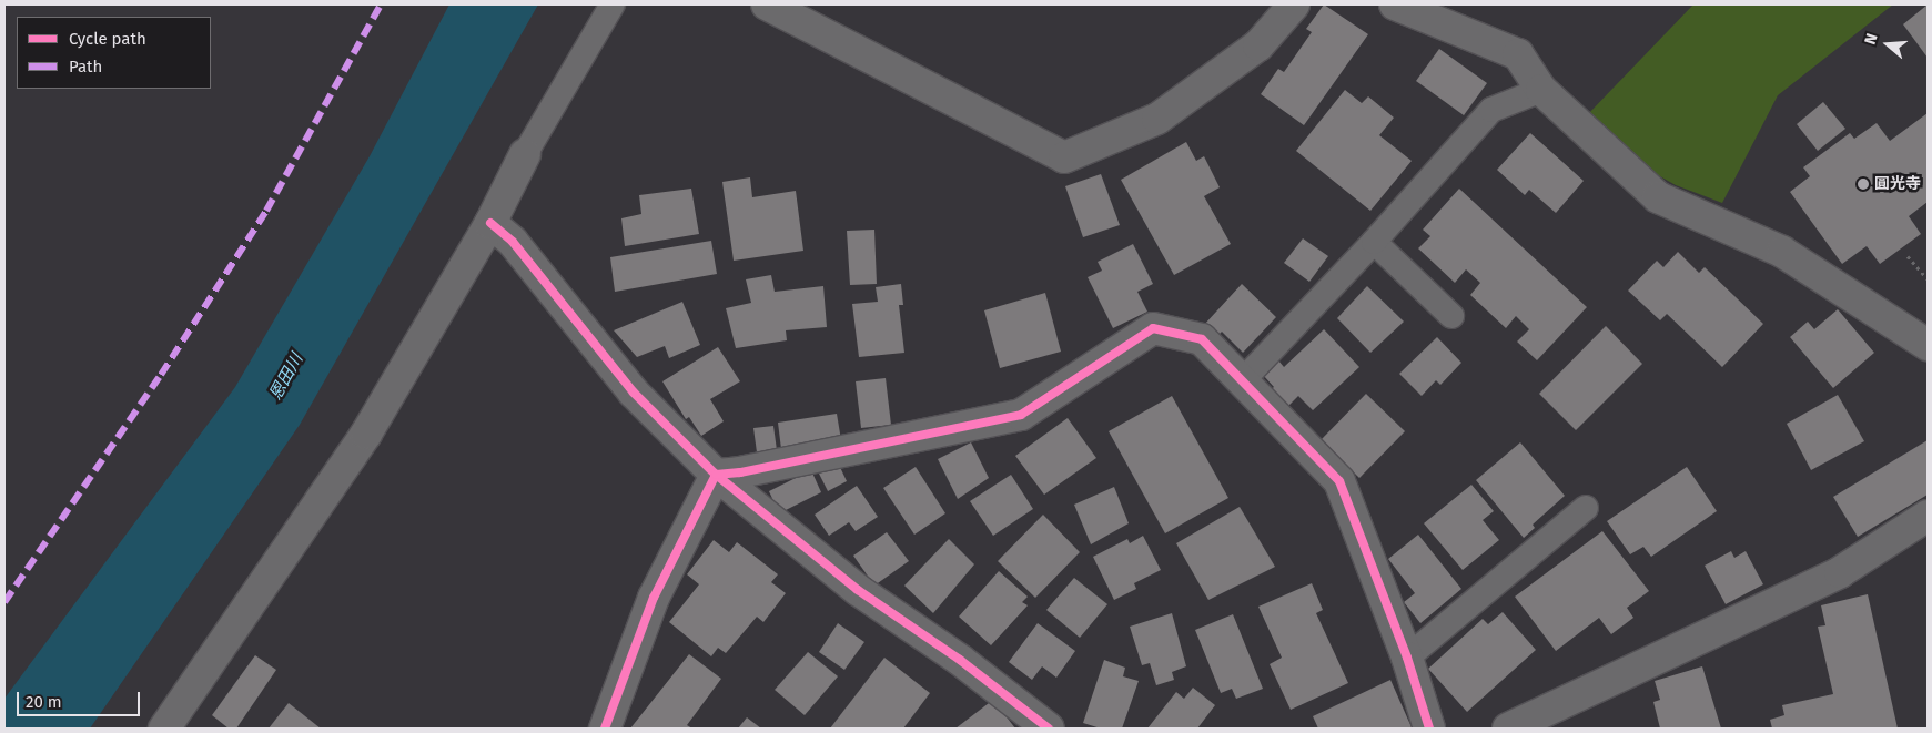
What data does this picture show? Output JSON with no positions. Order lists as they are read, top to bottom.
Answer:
{
  "water": ["恩田川"],
  "places": ["圓光寺"],
  "legend": ["Cycle path", "Path"],
  "scale_bar": "20 m",
  "north": "left"
}
